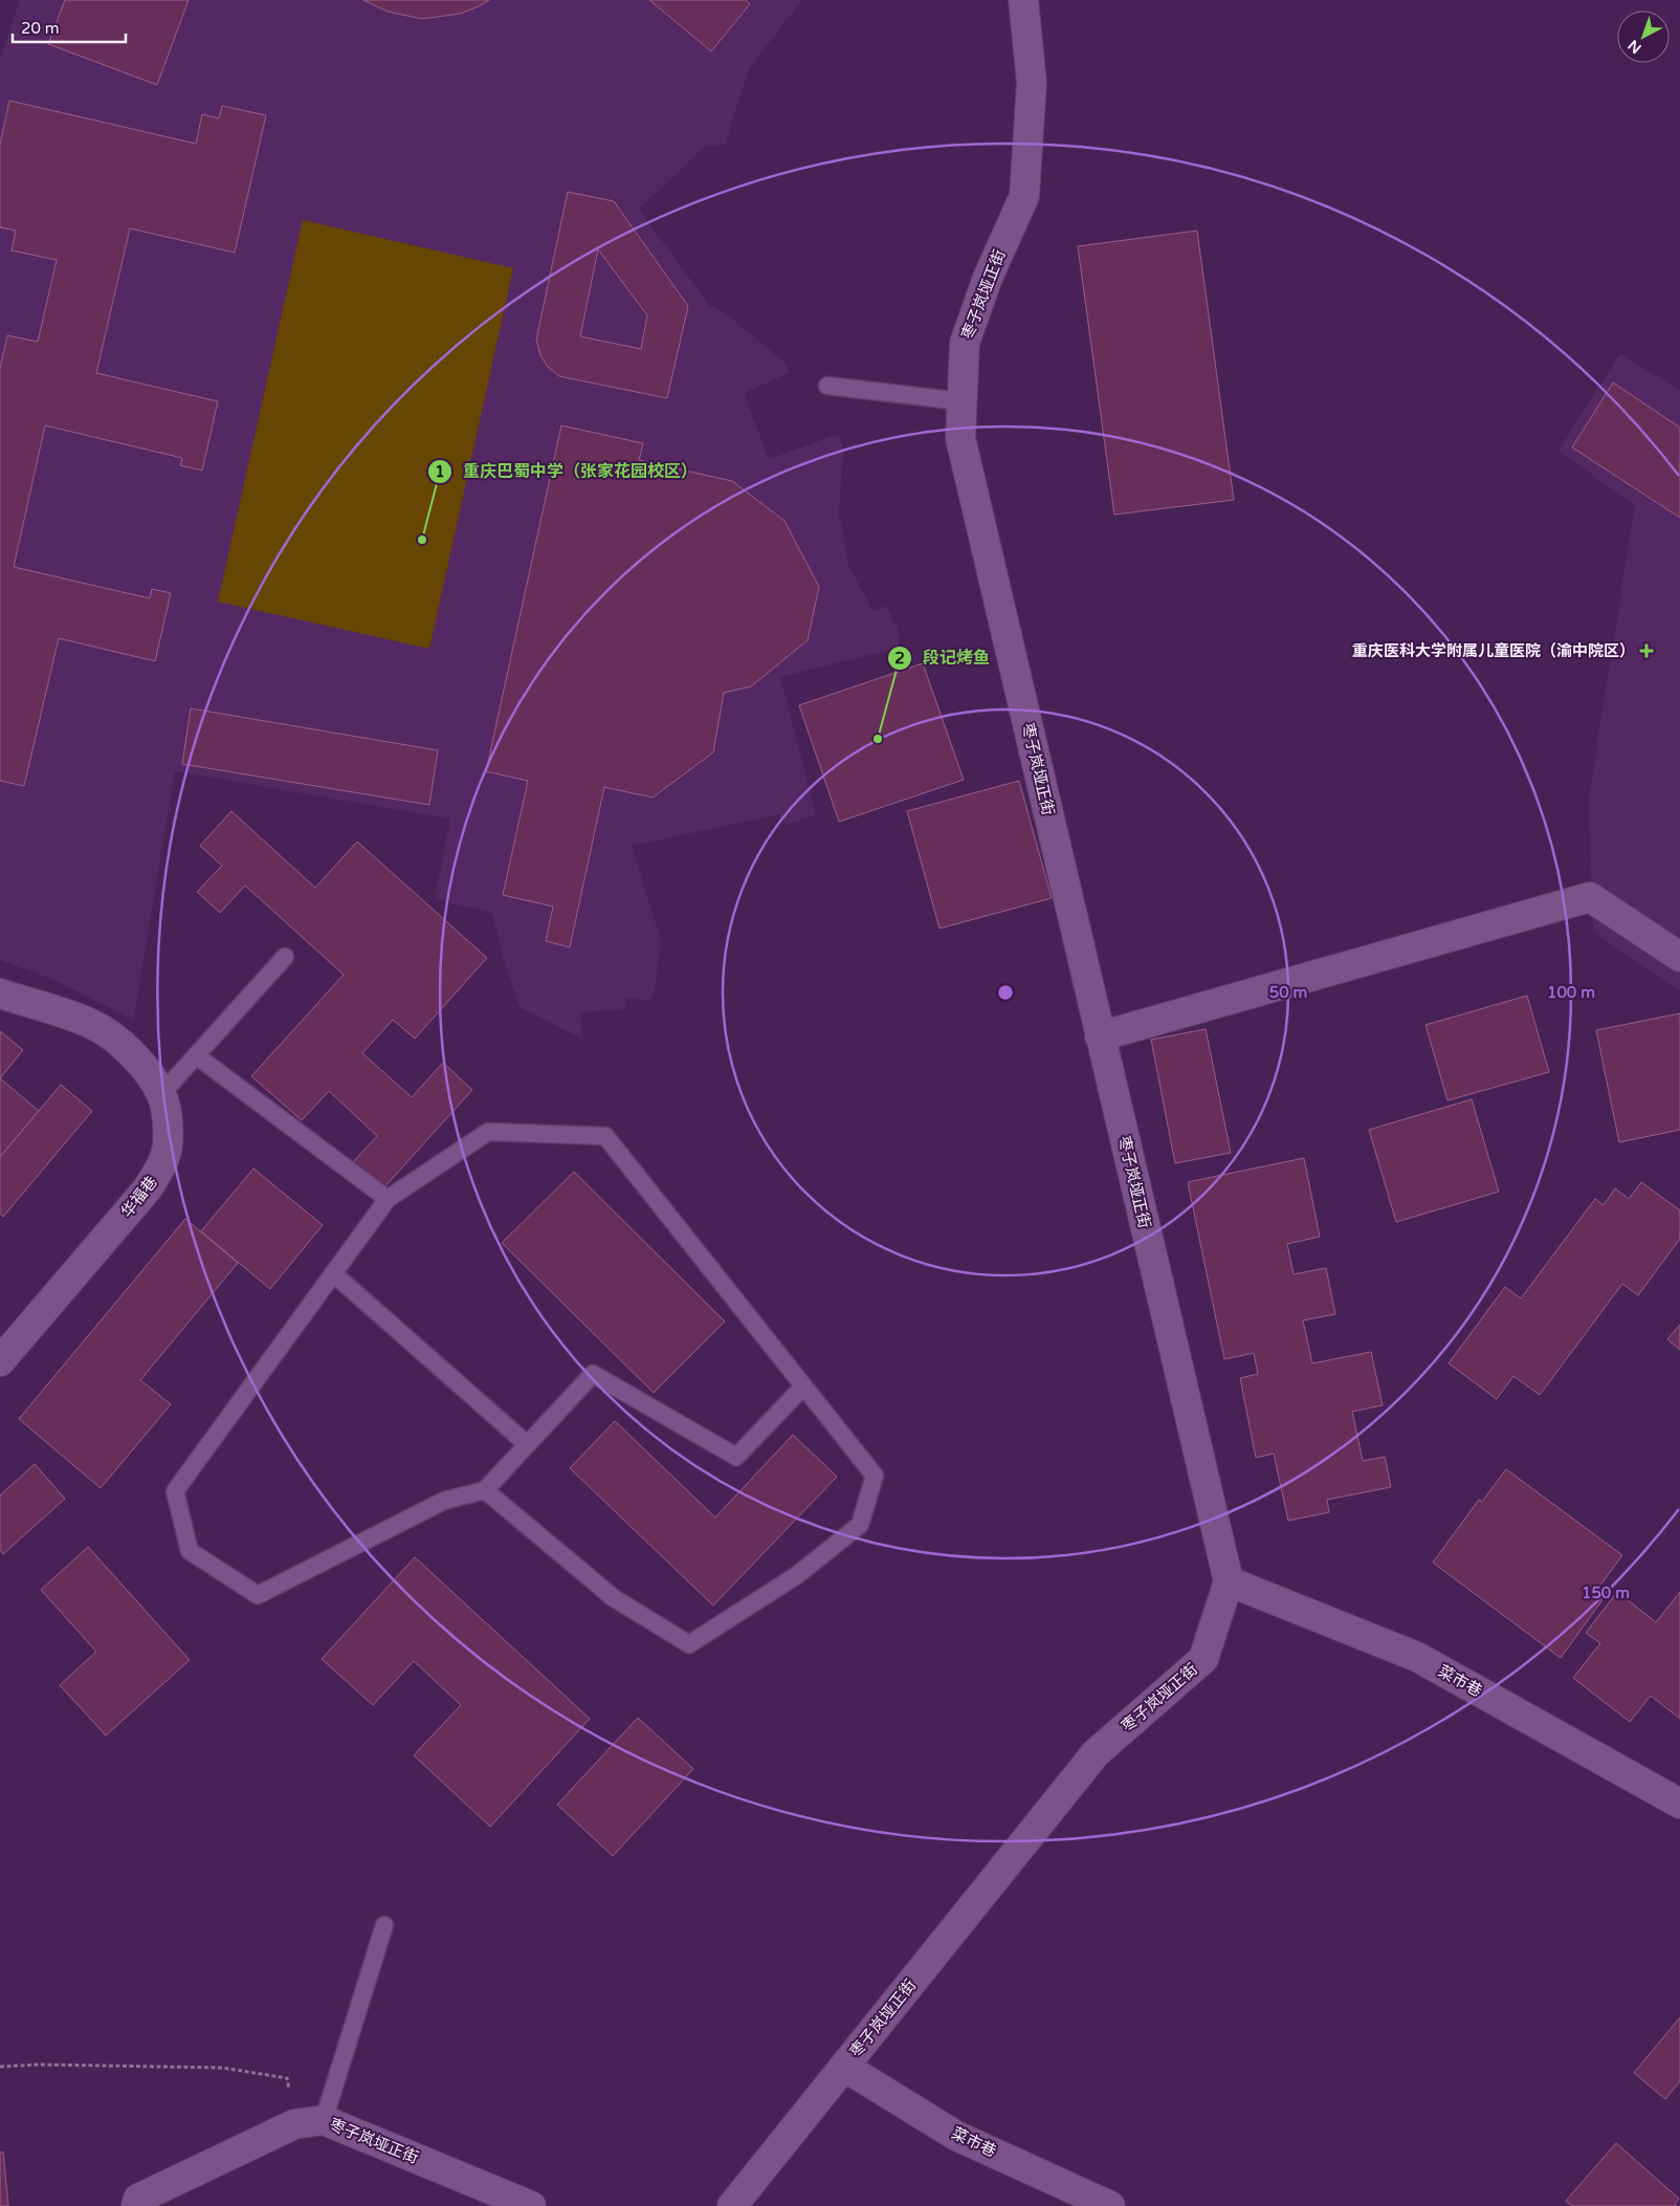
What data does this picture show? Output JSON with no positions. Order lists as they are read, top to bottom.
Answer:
{
  "streets": {
    "street": ["枣子岚垭正街", "华福巷", "菜市巷"]
  },
  "crossings": [
    ["枣子岚垭正街", "菜市巷"]
  ],
  "places": {
    "other": ["重庆巴蜀中学（张家花园校区）", "段记烤鱼"],
    "health": ["重庆医科大学附属儿童医院（渝中院区）"]
  },
  "scale_bar": "20 m",
  "north": "bottom left",
  "rings": ["50 m", "100 m", "150 m"]
}
